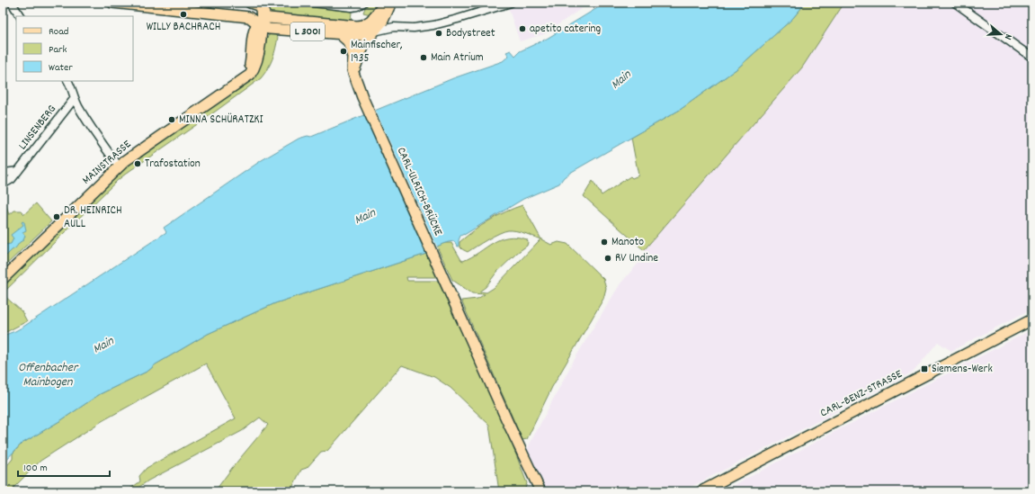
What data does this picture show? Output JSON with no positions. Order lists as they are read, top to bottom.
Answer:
{
  "streets": {
    "main road": [
      "L 3001",
      "MAINSTRASSE",
      "CARL-ULRICH-BRÜCKE",
      "CARL-BENZ-STRASSE"
    ],
    "street": ["LINSENBERG"]
  },
  "crossings": [
    ["L 3001", "MAINSTRASSE"],
    ["L 3001", "CARL-ULRICH-BRÜCKE"]
  ],
  "water": ["Main", "Offenbacher Mainbogen"],
  "places": {
    "other": [
      "WILLY BACHRACH",
      "apetito catering",
      "Bodystreet",
      "Mainfischer, 1935",
      "Main Atrium",
      "MINNA SCHÜRATZKI",
      "Trafostation",
      "DR. HEINRICH AULL",
      "Manoto",
      "RV Undine"
    ],
    "transit": ["Siemens-Werk"]
  },
  "legend": ["Road", "Park", "Water"],
  "scale_bar": "100 m",
  "north": "right"
}
